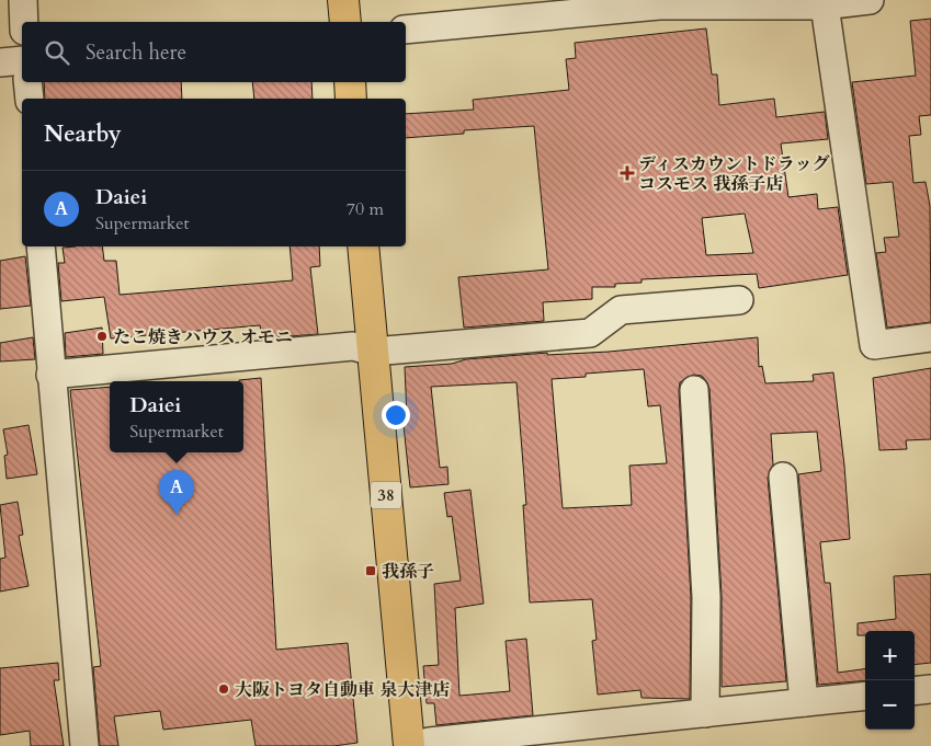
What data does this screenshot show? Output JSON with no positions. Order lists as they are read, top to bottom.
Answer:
{
  "streets": {
    "main road": ["38"]
  },
  "places": {
    "health": ["ディスカウントドラッグ コスモス 我孫子店"],
    "other": ["たこ焼きハウス オモニ", "大阪トヨタ自動車 泉大津店"],
    "transit": ["我孫子"]
  },
  "page": {
    "search": "Search here",
    "heading": "Nearby",
    "list": [
      {
        "mark": "A",
        "name": "Daiei",
        "note": "Supermarket",
        "value": "70 m"
      }
    ],
    "popup": ["Daiei", "Supermarket"],
    "pins": "A",
    "map_buttons": ["+", "−"]
  }
}
